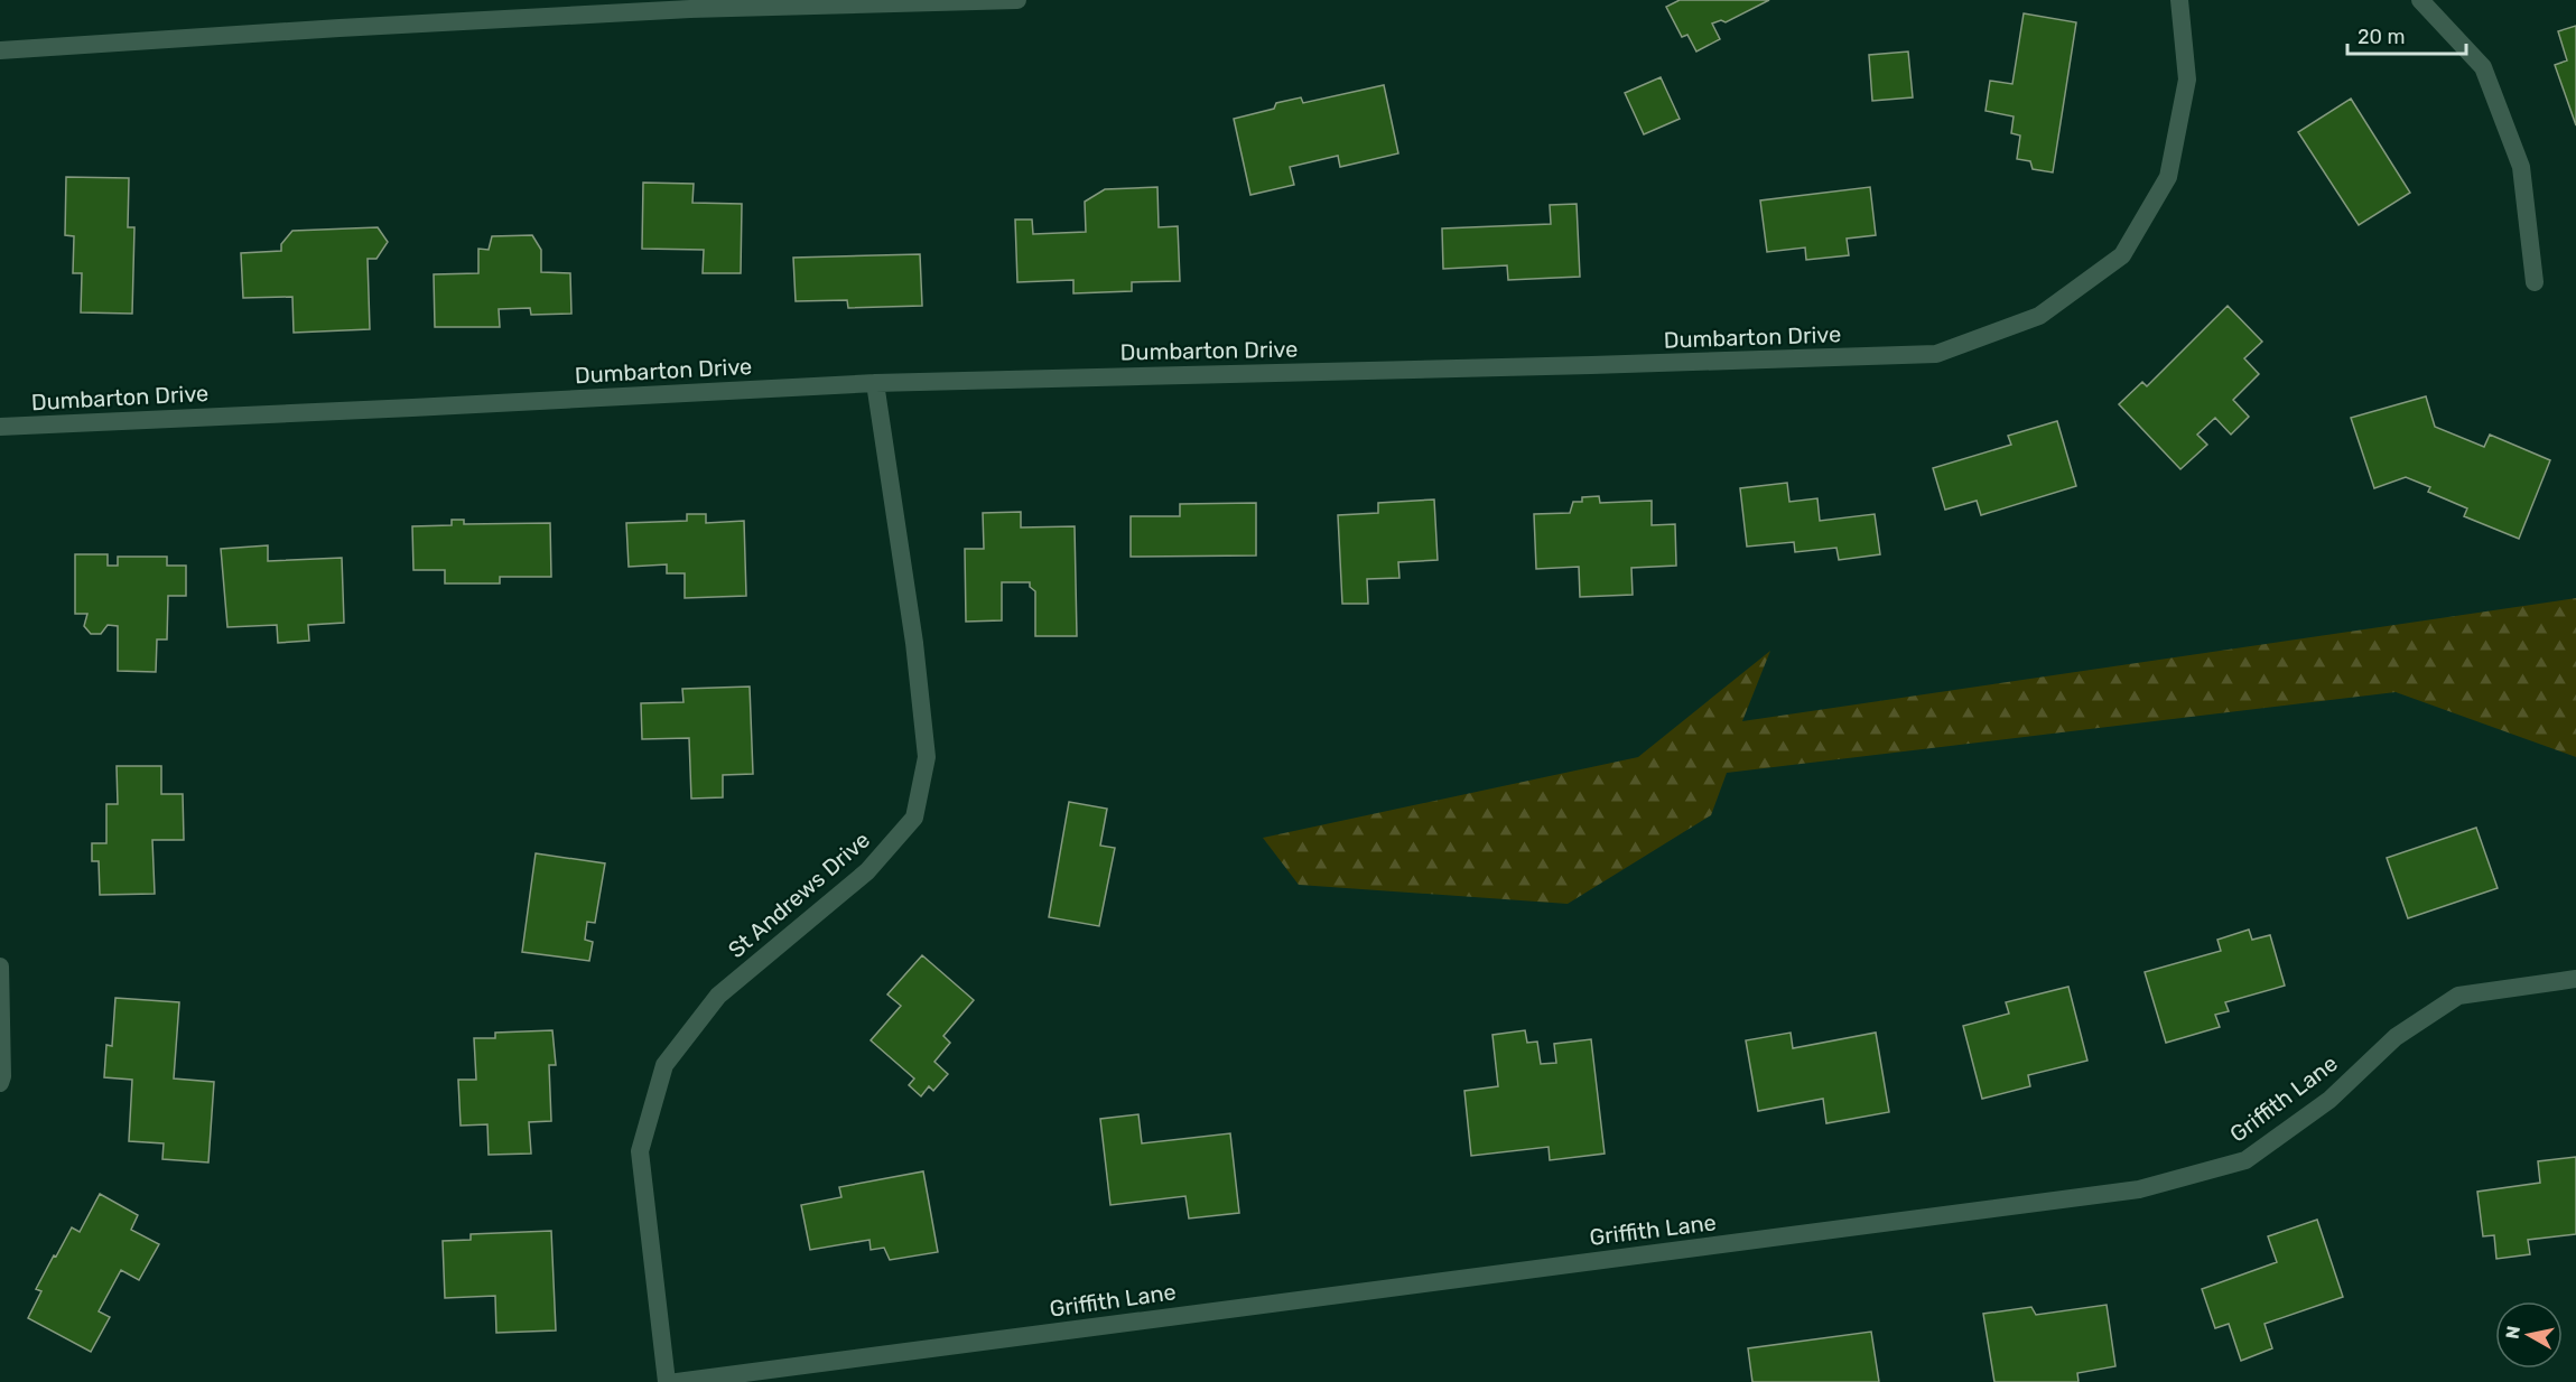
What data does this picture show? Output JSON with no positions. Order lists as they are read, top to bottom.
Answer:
{
  "streets": {
    "street": ["Dumbarton Drive", "St Andrews Drive", "Griffith Lane"]
  },
  "crossings": [
    ["Dumbarton Drive", "St Andrews Drive"]
  ],
  "scale_bar": "20 m",
  "north": "left"
}
